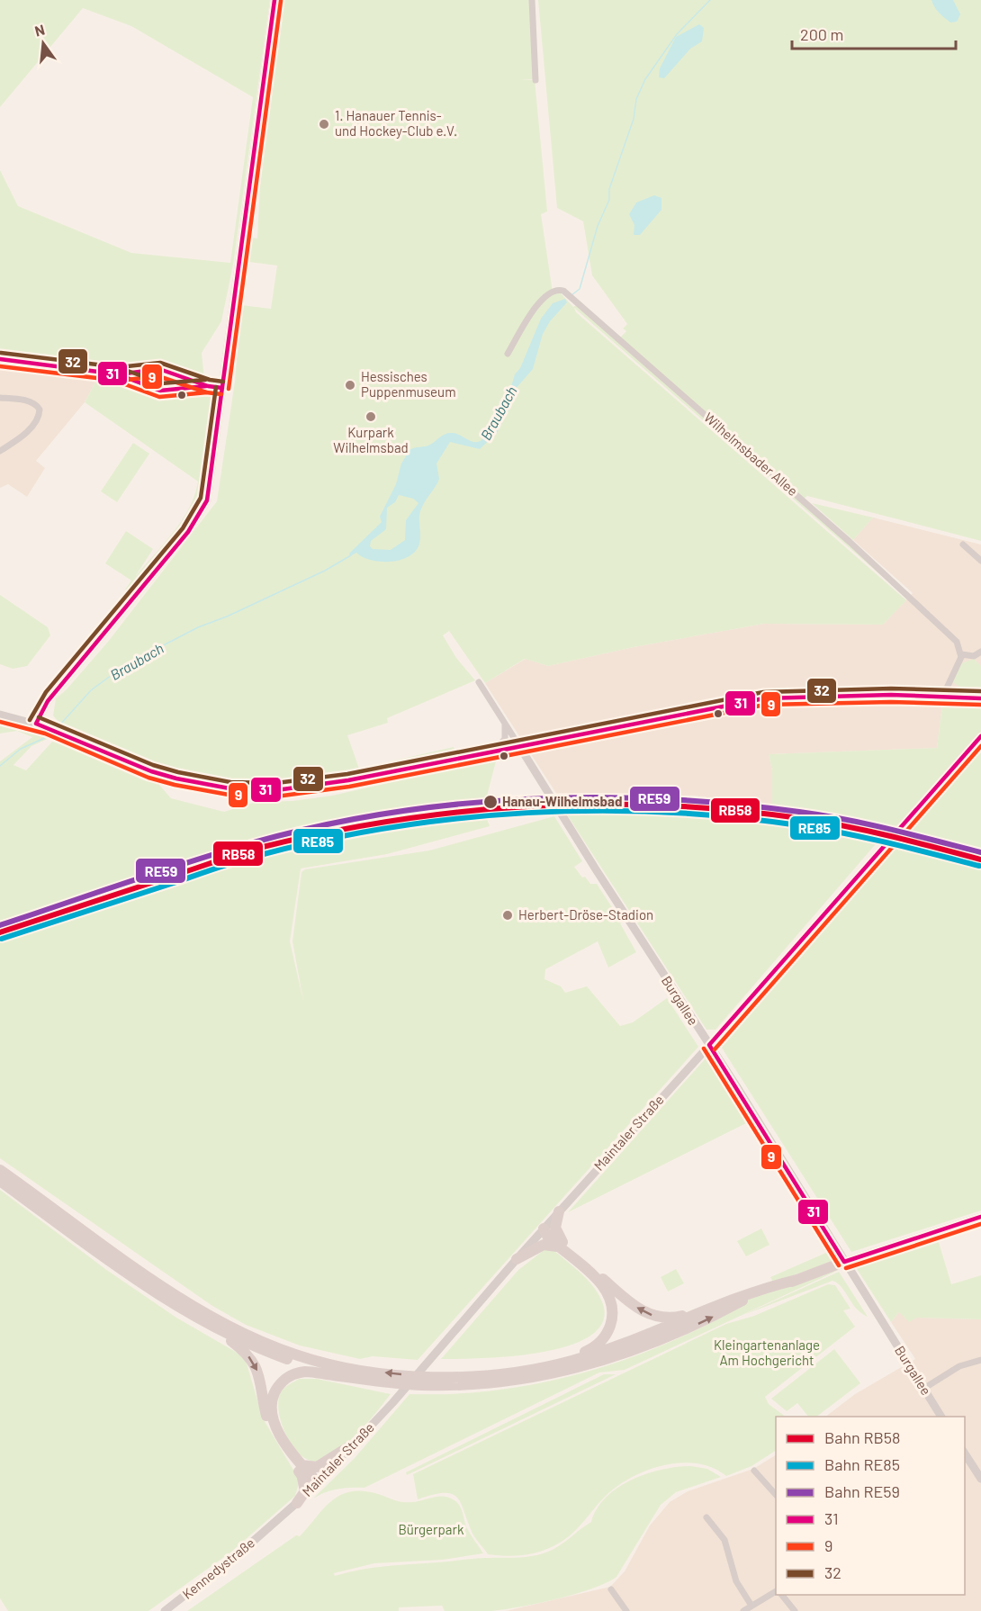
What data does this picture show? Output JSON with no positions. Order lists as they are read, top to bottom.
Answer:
{
  "streets": {
    "main road": ["Burgallee", "Maintaler Straße", "Kennedystraße"],
    "street": ["Wilhelmsbader Allee"]
  },
  "crossings": [
    ["Burgallee", "Maintaler Straße"],
    ["Maintaler Straße", "Kennedystraße"]
  ],
  "water": ["Braubach"],
  "parks": ["Kleingartenanlage Am Hochgericht", "Bürgerpark"],
  "places": [
    "1. Hanauer Tennis- und Hockey-Club e.V.",
    "Hessisches Puppenmuseum",
    "Kurpark Wilhelmsbad",
    "Hanau-Wilhelmsbad",
    "Herbert-Dröse-Stadion"
  ],
  "lines": [
    "transit line 31",
    "transit line 9",
    "transit line 32",
    "rail line RE59",
    "rail line RB58",
    "rail line RE85"
  ],
  "legend": [
    "Bahn RB58",
    "Bahn RE85",
    "Bahn RE59",
    "31",
    "9",
    "32"
  ],
  "scale_bar": "200 m",
  "north": "top"
}
